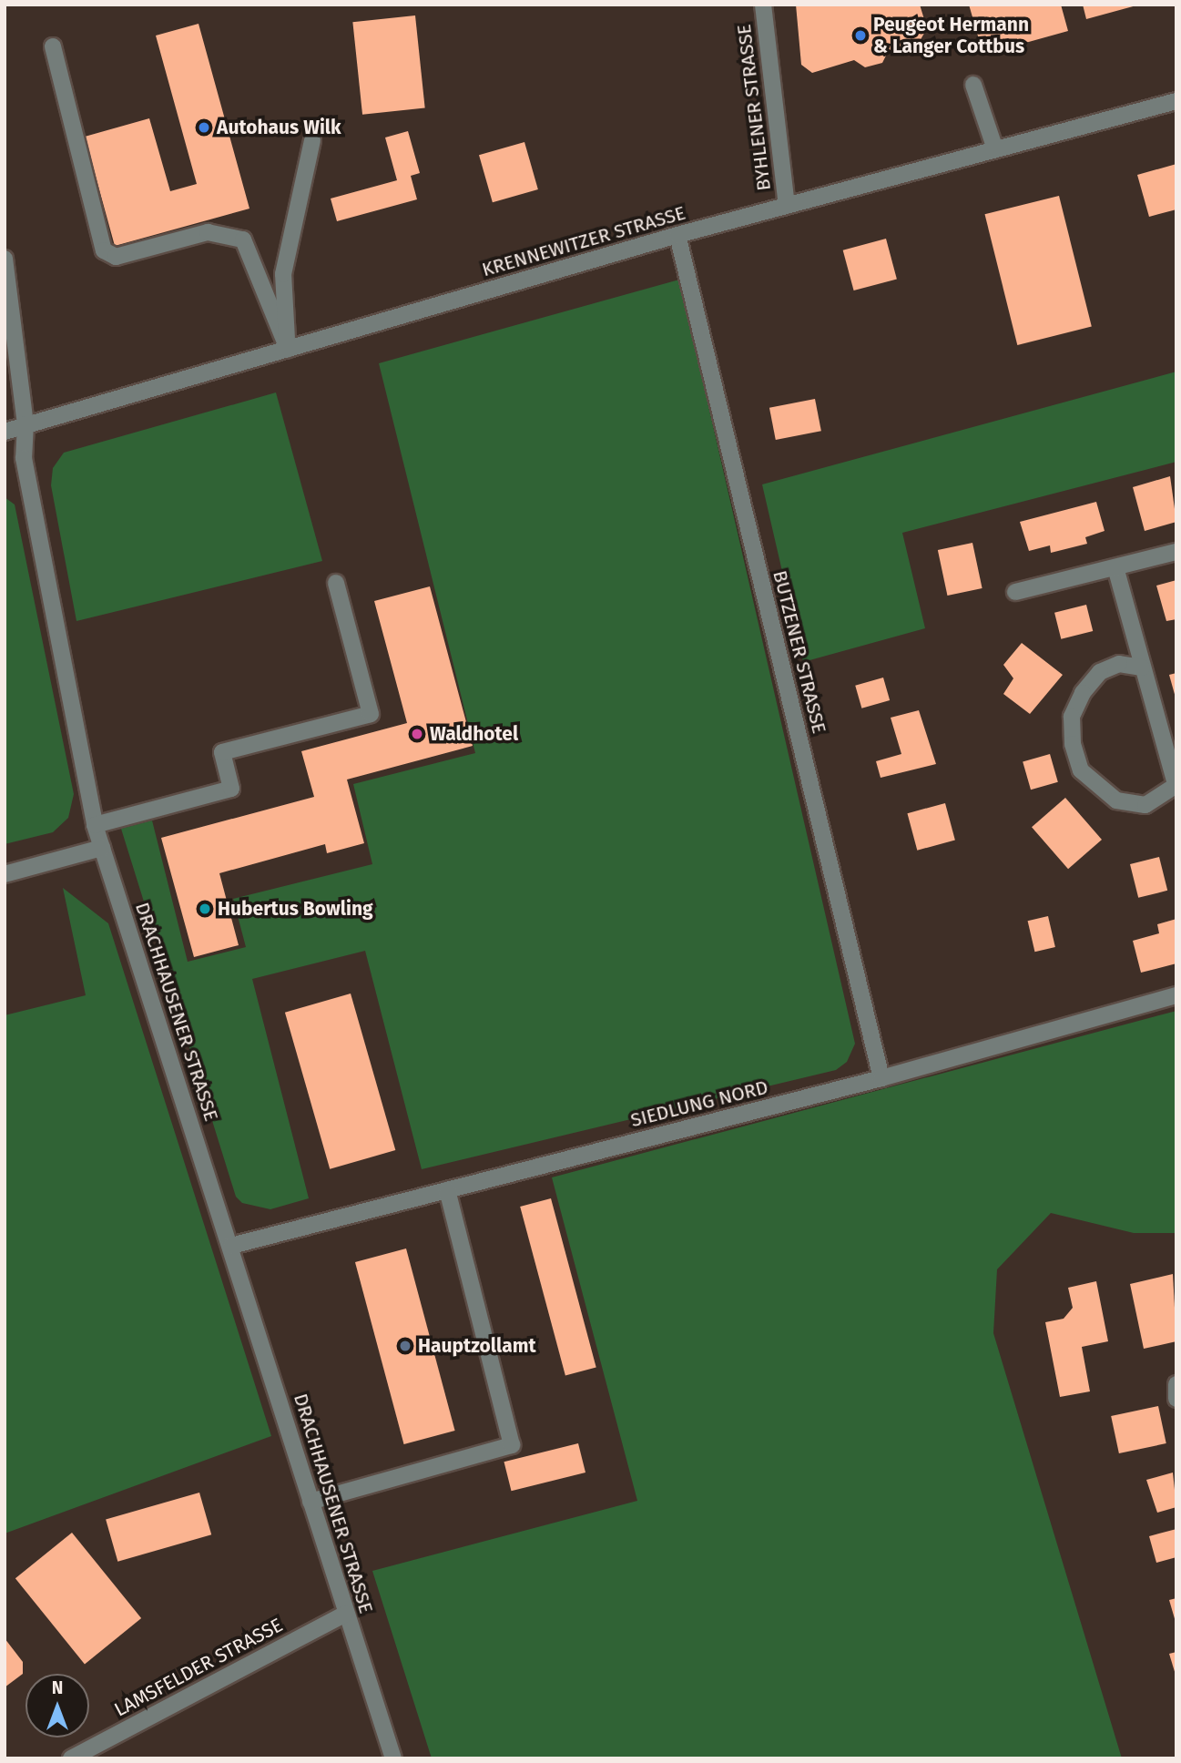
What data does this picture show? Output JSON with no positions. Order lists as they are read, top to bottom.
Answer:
{
  "streets": {
    "street": [
      "BYHLENER STRASSE",
      "KRENNEWITZER STRASSE",
      "BUTZENER STRASSE",
      "DRACHHAUSENER STRASSE",
      "SIEDLUNG NORD",
      "LAMSFELDER STRASSE"
    ]
  },
  "crossings": [
    ["BYHLENER STRASSE", "KRENNEWITZER STRASSE"],
    ["KRENNEWITZER STRASSE", "BUTZENER STRASSE"],
    ["KRENNEWITZER STRASSE", "DRACHHAUSENER STRASSE"],
    ["BUTZENER STRASSE", "SIEDLUNG NORD"],
    ["DRACHHAUSENER STRASSE", "SIEDLUNG NORD"],
    ["DRACHHAUSENER STRASSE", "LAMSFELDER STRASSE"]
  ],
  "places": [
    "Peugeot Hermann & Langer Cottbus",
    "Autohaus Wilk",
    "Waldhotel",
    "Hubertus Bowling",
    "Hauptzollamt"
  ],
  "north": "top"
}
